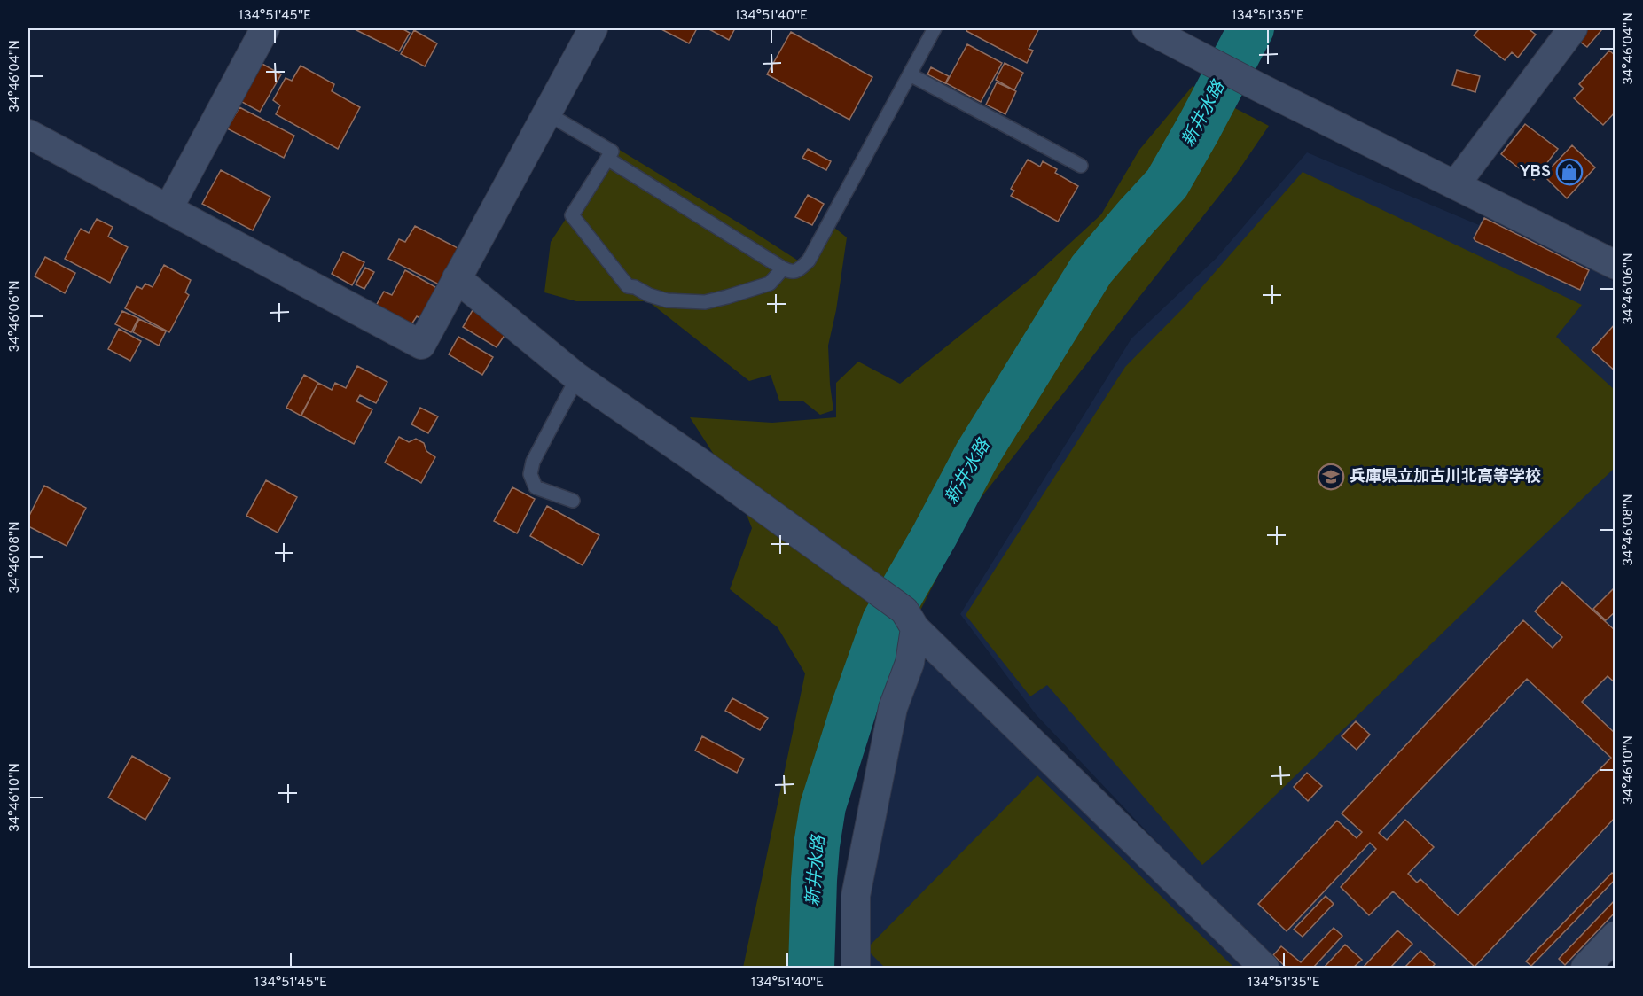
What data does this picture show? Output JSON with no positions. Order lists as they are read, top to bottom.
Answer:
{
  "water": ["新井水路"],
  "places": {
    "shop": ["YBS"],
    "school or university": ["兵庫県立加古川北高等学校"]
  },
  "coordinates": [
    "134°51'45\"E",
    "134°51'40\"E",
    "134°51'35\"E",
    "34°46'04\"N",
    "34°46'06\"N",
    "34°46'08\"N",
    "34°46'10\"N"
  ]
}
